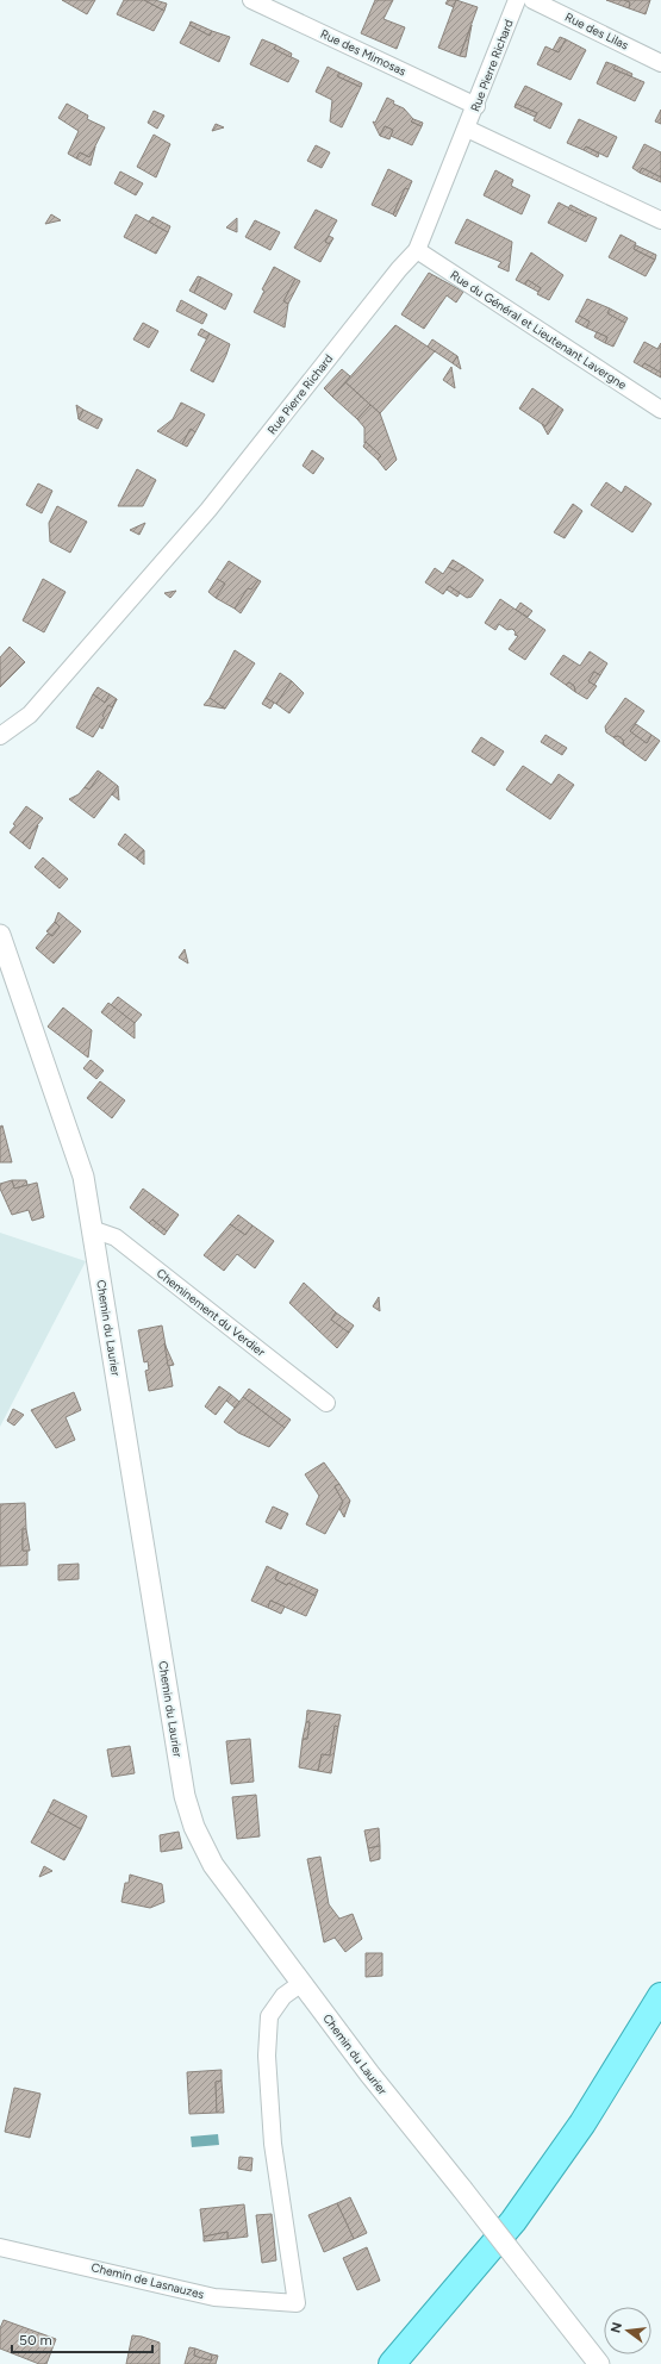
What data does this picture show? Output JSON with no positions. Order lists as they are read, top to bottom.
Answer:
{
  "streets": {
    "street": [
      "Rue des Lilas",
      "Rue des Mimosas",
      "Rue Pierre Richard",
      "Rue du Général et Lieutenant Lavergne",
      "Cheminement du Verdier",
      "Chemin du Laurier",
      "Chemin de Lasnauzes"
    ]
  },
  "crossings": [
    ["Rue des Mimosas", "Rue Pierre Richard"],
    ["Rue Pierre Richard", "Rue du Général et Lieutenant Lavergne"],
    ["Cheminement du Verdier", "Chemin du Laurier"],
    ["Chemin du Laurier", "Chemin de Lasnauzes"]
  ],
  "scale_bar": "50 m",
  "north": "left"
}
